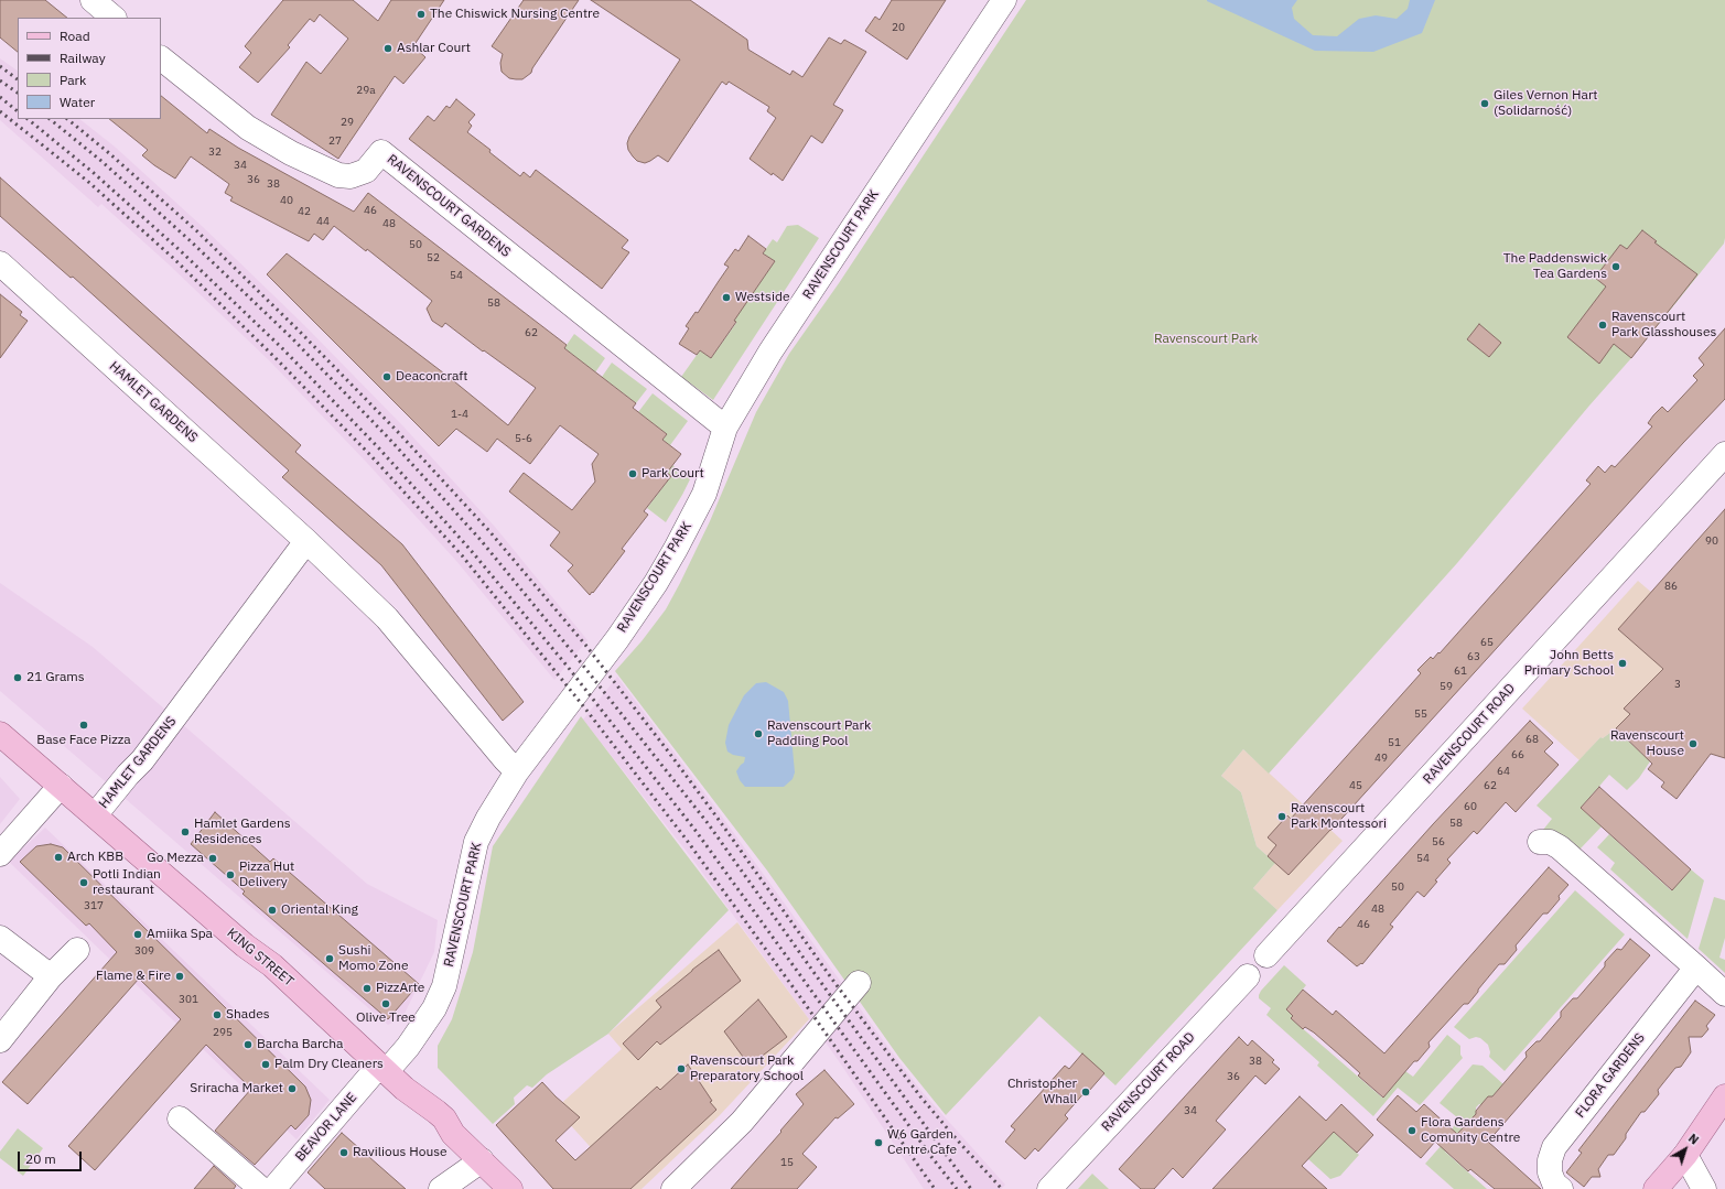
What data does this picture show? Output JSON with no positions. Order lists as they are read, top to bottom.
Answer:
{
  "streets": {
    "main road": ["KING STREET"],
    "street": [
      "RAVENSCOURT GARDENS",
      "RAVENSCOURT PARK",
      "HAMLET GARDENS",
      "RAVENSCOURT ROAD",
      "FLORA GARDENS",
      "BEAVOR LANE"
    ]
  },
  "crossings": [
    ["RAVENSCOURT GARDENS", "RAVENSCOURT PARK"],
    ["RAVENSCOURT PARK", "HAMLET GARDENS"],
    ["RAVENSCOURT PARK", "KING STREET"],
    ["RAVENSCOURT PARK", "BEAVOR LANE"],
    ["HAMLET GARDENS", "KING STREET"],
    ["KING STREET", "BEAVOR LANE"]
  ],
  "parks": ["Ravenscourt Park"],
  "places": [
    "The Chiswick Nursing Centre",
    "Ashlar Court",
    "Giles Vernon Hart (Solidarność)",
    "The Paddenswick Tea Gardens",
    "Westside",
    "Ravenscourt Park Glasshouses",
    "Deaconcraft",
    "Park Court",
    "John Betts Primary School",
    "21 Grams",
    "Base Face Pizza",
    "Ravenscourt Park Paddling Pool",
    "Ravenscourt House",
    "Ravenscourt Park Montessori",
    "Hamlet Gardens Residences",
    "Arch KBB",
    "Go Mezza",
    "Pizza Hut Delivery",
    "Potli Indian restaurant",
    "Oriental King",
    "Amiika Spa",
    "Sushi Momo Zone",
    "Flame & Fire",
    "PizzArte",
    "Olive Tree",
    "Shades",
    "Barcha Barcha",
    "Palm Dry Cleaners",
    "Ravenscourt Park Preparatory School",
    "Sriracha Market",
    "Christopher Whall",
    "Flora Gardens Comunity Centre",
    "W6 Garden Centre Cafe",
    "Ravilious House"
  ],
  "house_numbers": [
    "20",
    "29a",
    "29",
    "27",
    "32",
    "34",
    "36",
    "38",
    "40",
    "46",
    "42",
    "44",
    "48",
    "50",
    "52",
    "54",
    "58",
    "62",
    "1-4",
    "5-6",
    "90",
    "86",
    "65",
    "63",
    "61",
    "3",
    "59",
    "55",
    "68",
    "51",
    "66",
    "49",
    "64",
    "45",
    "62",
    "60",
    "58",
    "56",
    "54",
    "50",
    "317",
    "48",
    "46",
    "309",
    "301",
    "295",
    "38",
    "36",
    "34",
    "15"
  ],
  "legend": [
    "Road",
    "Railway",
    "Park",
    "Water"
  ],
  "scale_bar": "20 m",
  "north": "top right"
}
